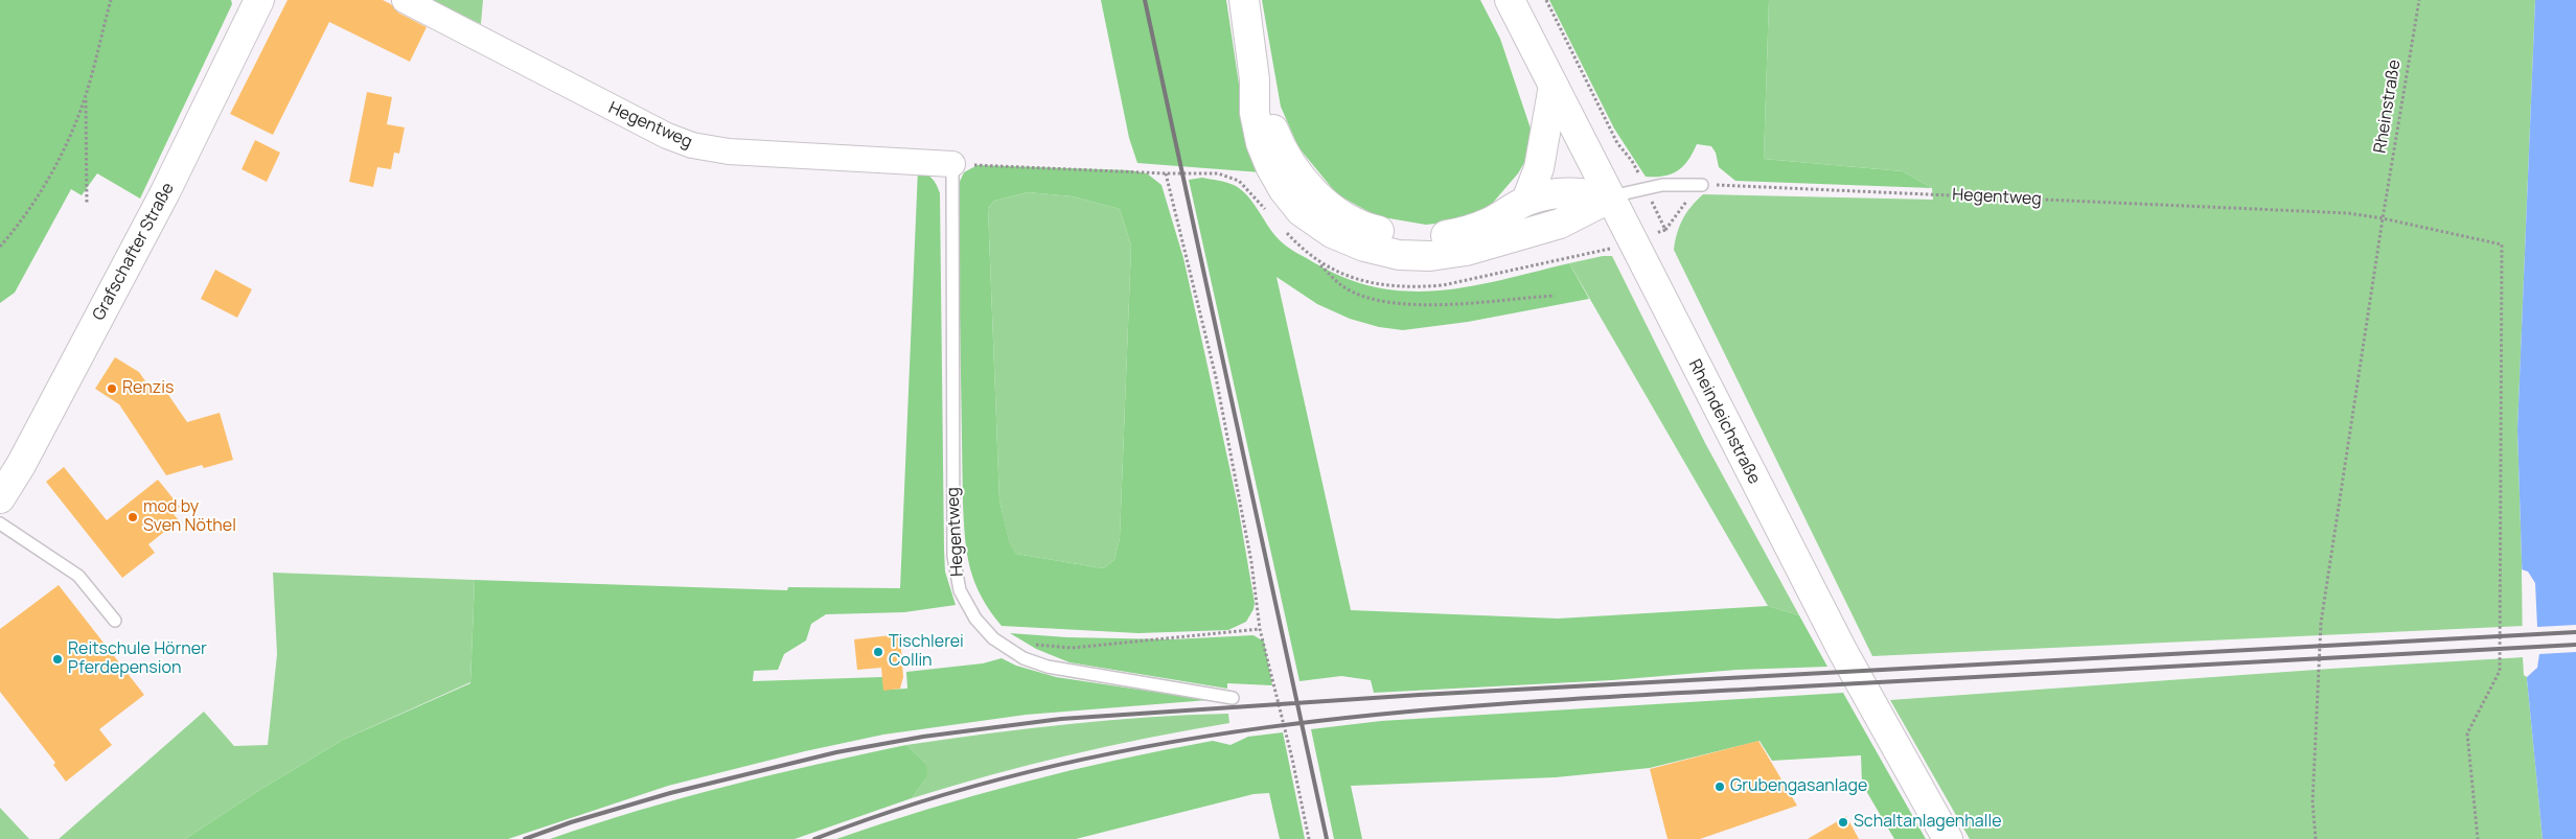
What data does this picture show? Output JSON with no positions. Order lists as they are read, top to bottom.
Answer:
{
  "streets": {
    "main road": ["Grafschafter Straße", "Rheindeichstraße"],
    "street": ["Hegentweg"],
    "path": ["Rheinstraße"]
  },
  "crossings": [
    ["Rheinstraße", "Hegentweg"]
  ],
  "places": [
    "Renzis",
    "mod by Sven Nöthel",
    "Tischlerei Collin",
    "Reitschule Hörner Pferdepension",
    "Grubengasanlage",
    "Schaltanlagenhalle"
  ]
}
